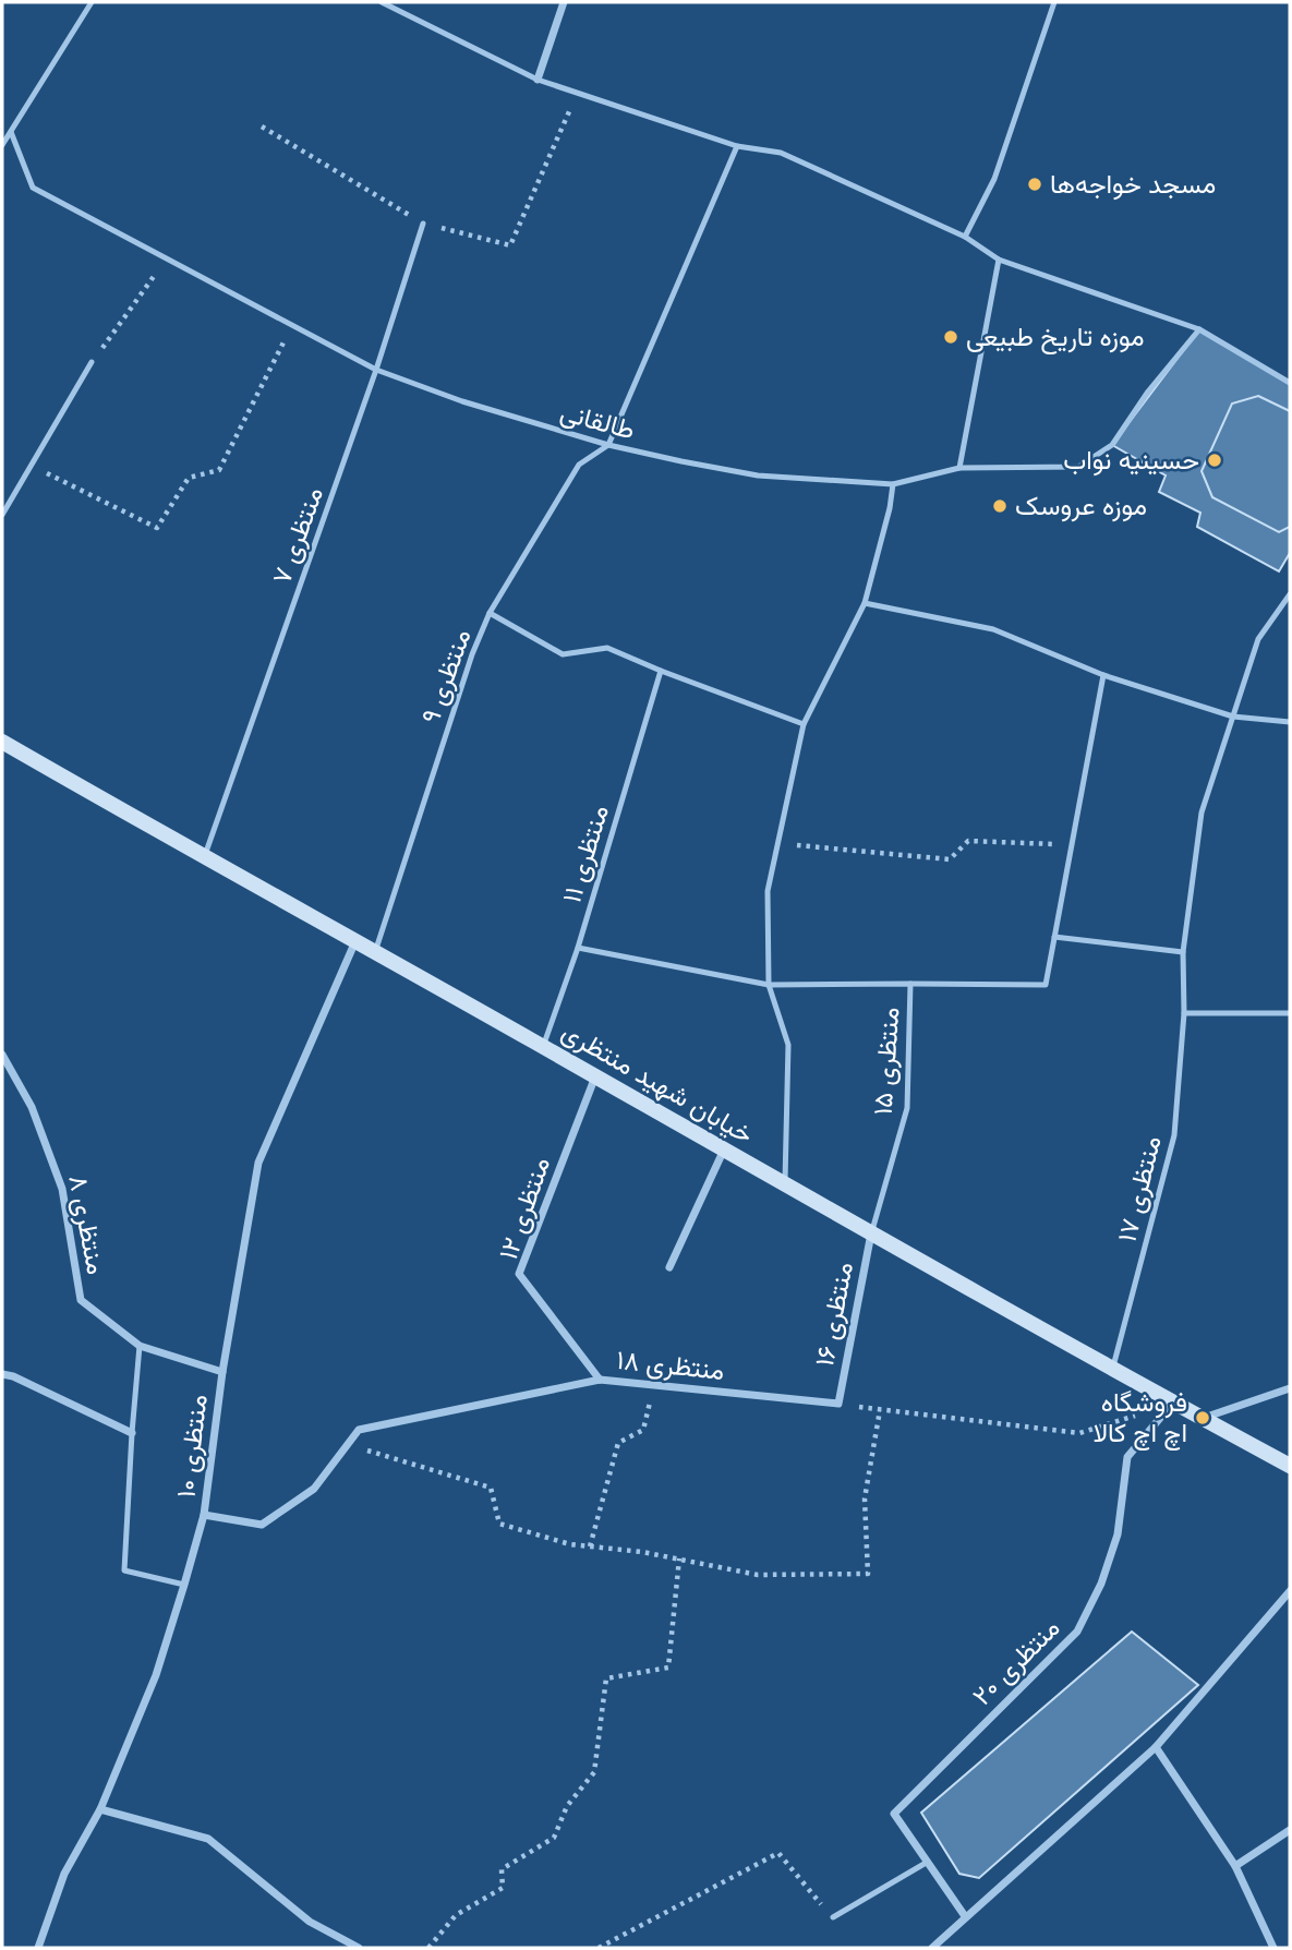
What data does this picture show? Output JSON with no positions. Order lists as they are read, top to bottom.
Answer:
{
  "streets": {
    "main road": ["خیابان شهید منتظری"],
    "street": [
      "منتظری ۱۲",
      "منتظری ۸",
      "منتظری ۱۶",
      "منتظری ۱۸",
      "منتظری ۱۰",
      "منتظری ۲۰"
    ],
    "lane": [
      "طالقانی",
      "منتظری ۷",
      "منتظری ۹",
      "منتظری ۱۱",
      "منتظری ۱۵",
      "منتظری ۱۷"
    ]
  },
  "crossings": [
    ["طالقانی", "منتظری ۷"],
    ["طالقانی", "منتظری ۹"],
    ["منتظری ۷", "خیابان شهید منتظری"],
    ["منتظری ۹", "خیابان شهید منتظری"],
    ["منتظری ۱۱", "منتظری ۱۵"],
    ["منتظری ۱۱", "خیابان شهید منتظری"],
    ["منتظری ۱۵", "خیابان شهید منتظری"],
    ["منتظری ۱۵", "منتظری ۱۶"],
    ["خیابان شهید منتظری", "منتظری ۱۷"],
    ["خیابان شهید منتظری", "منتظری ۱۲"],
    ["خیابان شهید منتظری", "منتظری ۱۶"],
    ["خیابان شهید منتظری", "منتظری ۱۰"],
    ["خیابان شهید منتظری", "منتظری ۲۰"],
    ["منتظری ۱۲", "منتظری ۱۸"],
    ["منتظری ۸", "منتظری ۱۰"],
    ["منتظری ۱۶", "منتظری ۱۸"],
    ["منتظری ۱۸", "منتظری ۱۰"]
  ],
  "places": [
    "مسجد خواجه‌ها",
    "موزه تاریخ طبیعی",
    "حسینیه نواب",
    "موزه عروسک",
    "فروشگاه اچ اچ کالا"
  ]
}
